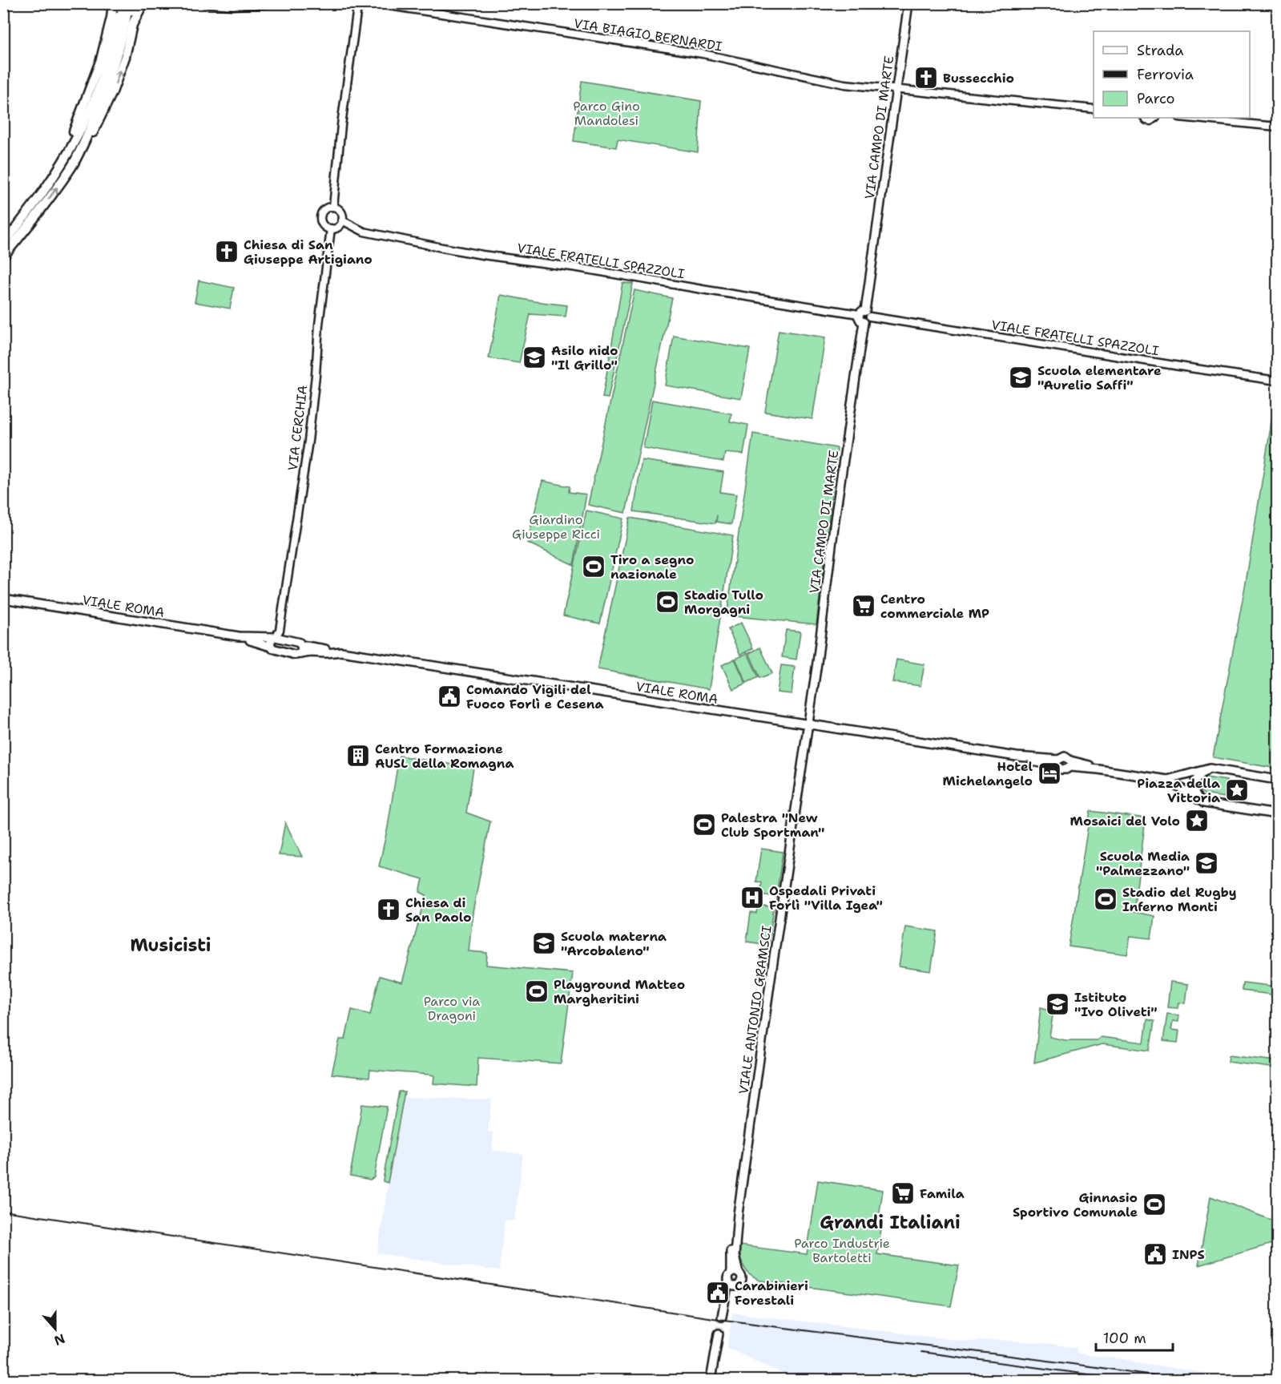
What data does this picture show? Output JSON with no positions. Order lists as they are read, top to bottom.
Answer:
{
  "streets": {
    "main road": ["VIA CAMPO DI MARTE", "VIALE ROMA", "VIALE ANTONIO GRAMSCI"],
    "street": ["VIA BIAGIO BERNARDI", "VIALE FRATELLI SPAZZOLI", "VIA CERCHIA"]
  },
  "crossings": [
    ["VIA BIAGIO BERNARDI", "VIA CAMPO DI MARTE"],
    ["VIA CAMPO DI MARTE", "VIALE FRATELLI SPAZZOLI"],
    ["VIA CAMPO DI MARTE", "VIALE ROMA"],
    ["VIA CAMPO DI MARTE", "VIALE ANTONIO GRAMSCI"],
    ["VIALE FRATELLI SPAZZOLI", "VIA CERCHIA"],
    ["VIA CERCHIA", "VIALE ROMA"],
    ["VIALE ROMA", "VIALE ANTONIO GRAMSCI"]
  ],
  "districts": ["Musicisti", "Grandi Italiani"],
  "parks": [
    "Parco Gino Mandolesi",
    "Giardino Giuseppe Ricci",
    "Parco via Dragoni",
    "Parco Industrie Bartoletti"
  ],
  "places": {
    "church": ["Bussecchio", "Chiesa di San Giuseppe Artigiano", "Chiesa di San Paolo"],
    "school or university": [
      "Asilo nido \"Il Grillo\"",
      "Scuola elementare \"Aurelio Saffi\"",
      "Scuola Media \"Palmezzano\"",
      "Scuola materna \"Arcobaleno\"",
      "Istituto \"Ivo Oliveti\""
    ],
    "sports": [
      "Tiro a segno nazionale",
      "Stadio Tullo Morgagni",
      "Palestra \"New Club Sportman\"",
      "Stadio del Rugby Inferno Monti",
      "Playground Matteo Margheritini",
      "Ginnasio Sportivo Comunale"
    ],
    "supermarket": ["Centro commerciale MP", "Famila"],
    "public building": ["Comando Vigili del Fuoco Forlì e Cesena", "INPS", "Carabinieri Forestali"],
    "building": ["Centro Formazione AUSL della Romagna"],
    "hotel": ["Hotel Michelangelo"],
    "place": ["Piazza della Vittoria", "Mosaici del Volo"],
    "hospital": ["Ospedali Privati Forlì \"Villa Igea\""]
  },
  "legend": ["Strada", "Ferrovia", "Parco"],
  "scale_bar": "100 m",
  "north": "bottom"
}
